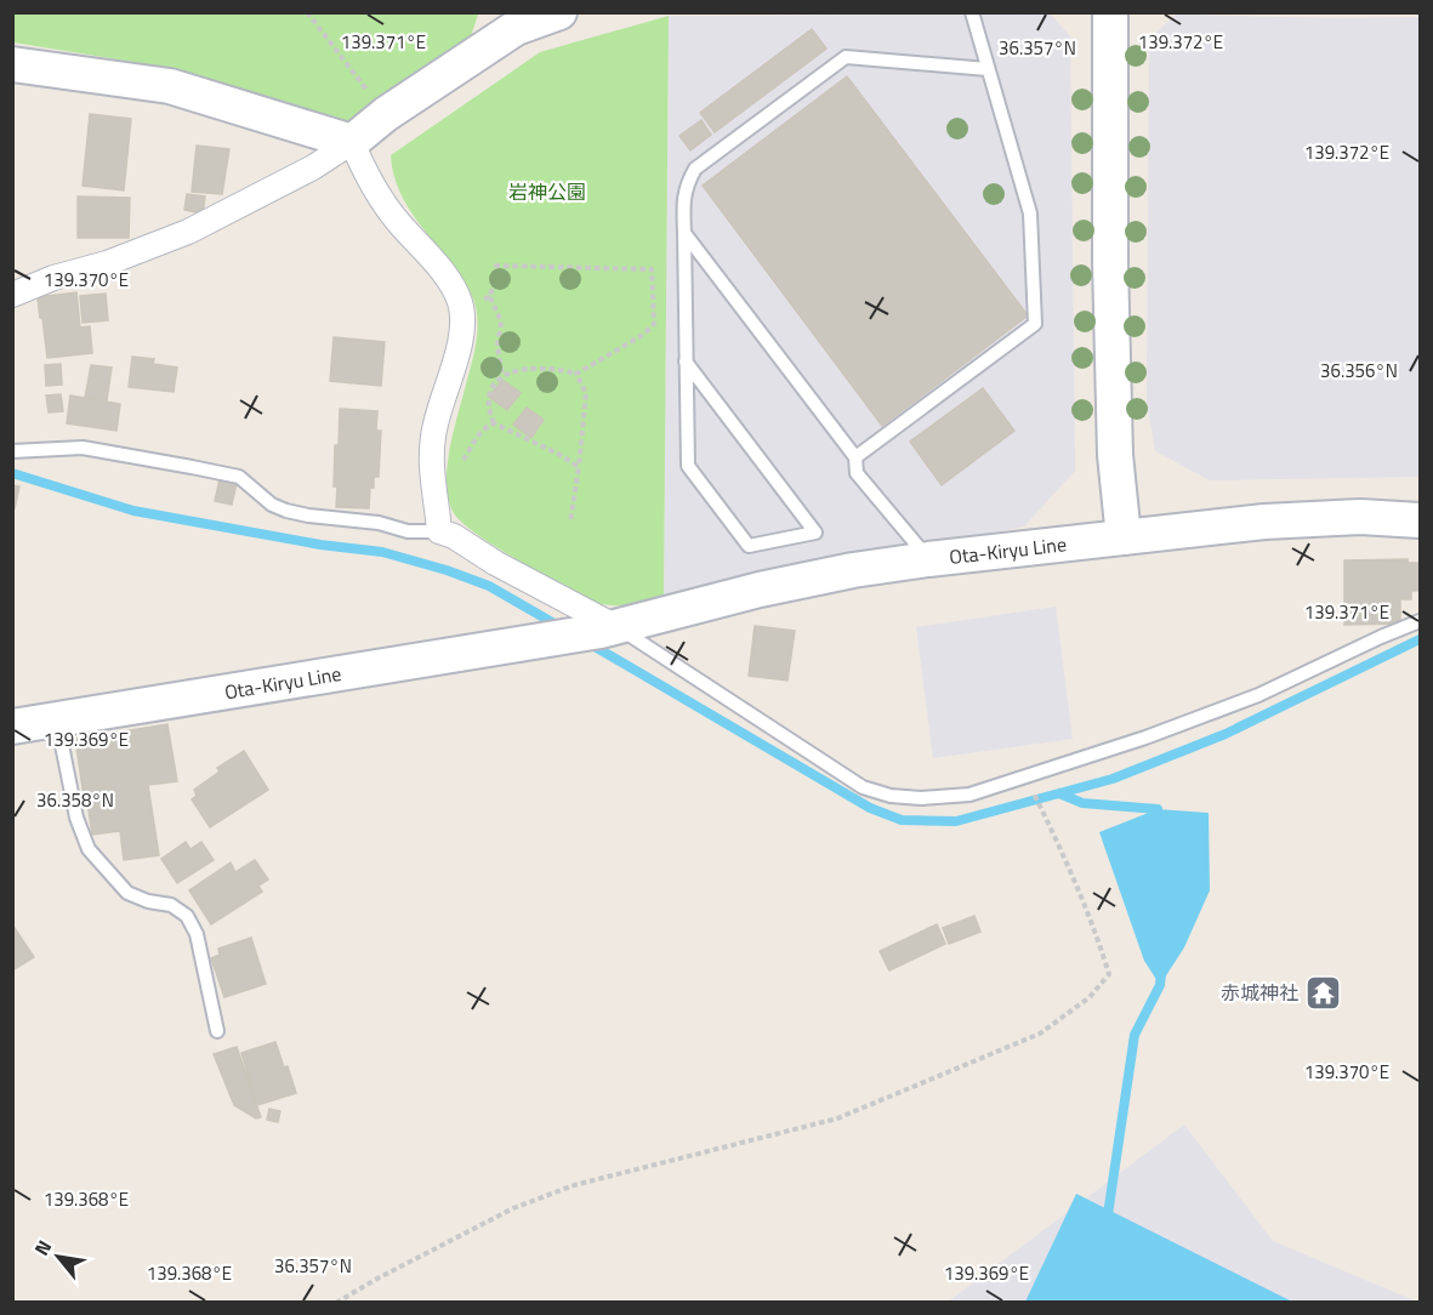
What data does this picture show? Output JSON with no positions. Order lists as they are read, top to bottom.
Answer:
{
  "streets": {
    "main road": ["Ota-Kiryu Line"]
  },
  "parks": ["岩神公園"],
  "places": {
    "temple": ["赤城神社"]
  },
  "north": "top left",
  "coordinates": [
    "139.371°E",
    "139.372°E",
    "36.357°N",
    "139.370°E",
    "36.356°N",
    "139.369°E",
    "36.358°N",
    "139.368°E"
  ]
}
